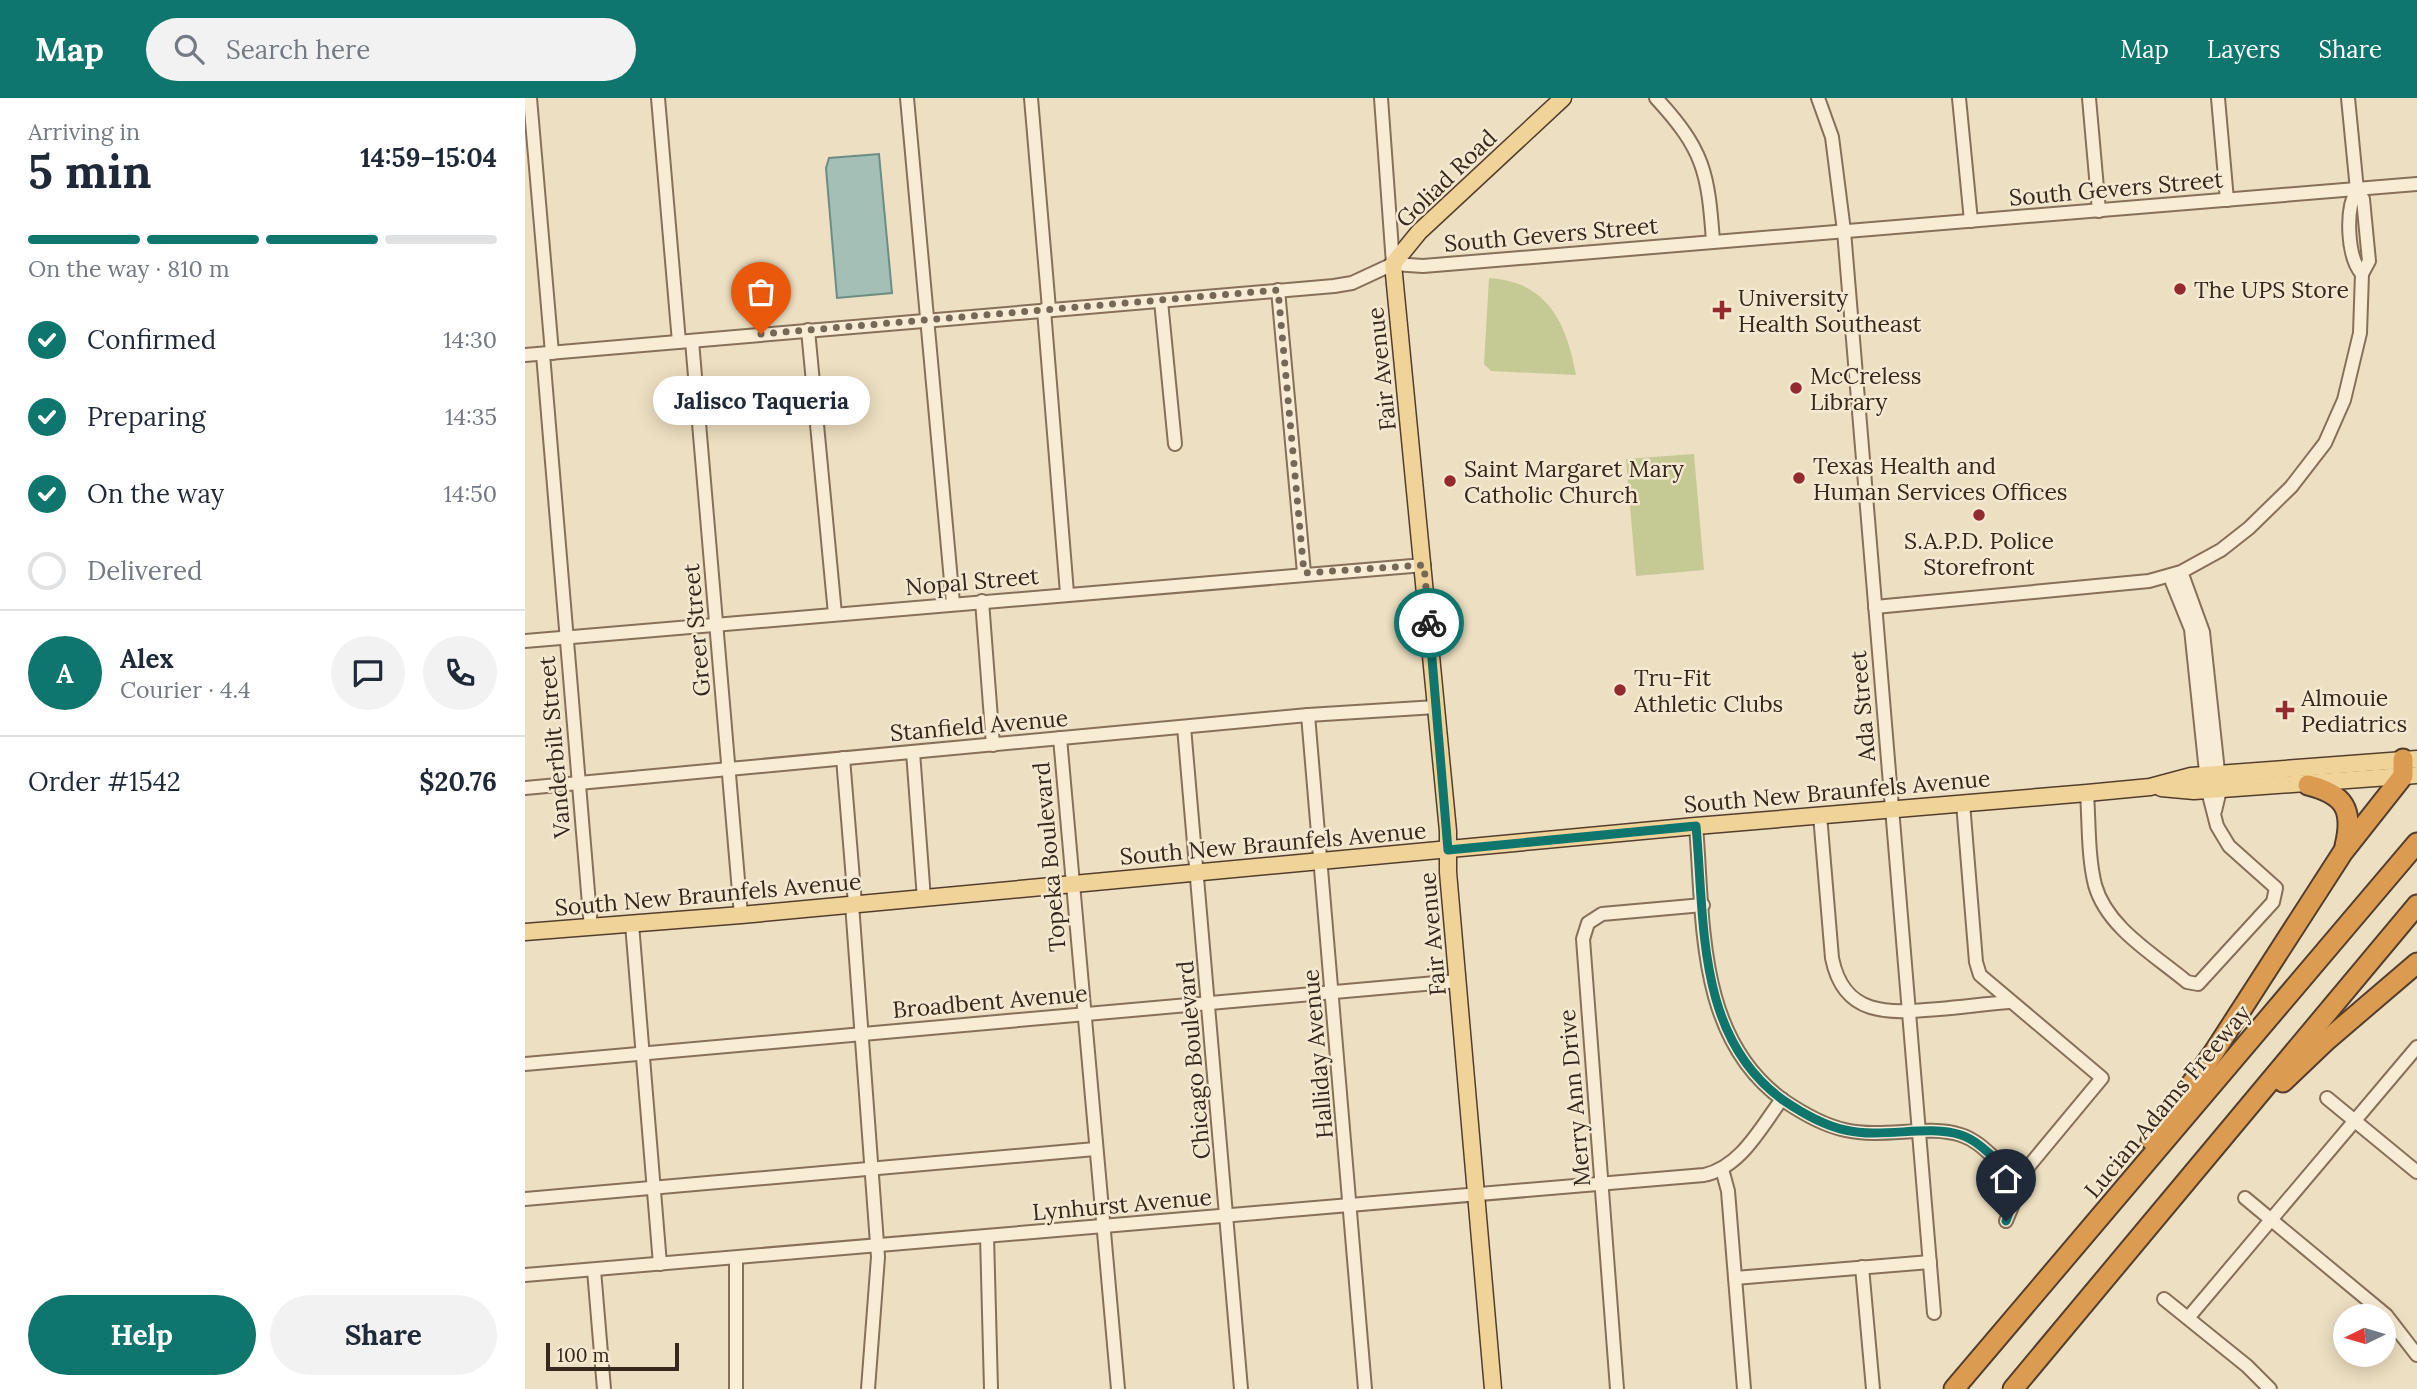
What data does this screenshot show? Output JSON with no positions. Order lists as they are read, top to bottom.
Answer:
{
  "streets": {
    "highway": ["Lucian Adams Freeway"],
    "main road": ["Goliad Road", "Fair Avenue", "South New Braunfels Avenue"],
    "street": [
      "South Gevers Street",
      "Nopal Street",
      "Greer Street",
      "Ada Street",
      "Stanfield Avenue",
      "Vanderbilt Street",
      "Topeka Boulevard",
      "Broadbent Avenue",
      "Halliday Avenue",
      "Chicago Boulevard",
      "Merry Ann Drive",
      "Lynhurst Avenue"
    ]
  },
  "crossings": [
    ["Goliad Road", "South Gevers Street"],
    ["Goliad Road", "Fair Avenue"],
    ["South Gevers Street", "Fair Avenue"],
    ["South Gevers Street", "Greer Street"],
    ["South Gevers Street", "Ada Street"],
    ["South Gevers Street", "Vanderbilt Street"],
    ["Fair Avenue", "Nopal Street"],
    ["Fair Avenue", "Stanfield Avenue"],
    ["Fair Avenue", "South New Braunfels Avenue"],
    ["Fair Avenue", "Broadbent Avenue"],
    ["Fair Avenue", "Lynhurst Avenue"],
    ["Nopal Street", "Greer Street"],
    ["Nopal Street", "Vanderbilt Street"],
    ["Greer Street", "Stanfield Avenue"],
    ["Greer Street", "South New Braunfels Avenue"],
    ["Ada Street", "South New Braunfels Avenue"],
    ["Stanfield Avenue", "Vanderbilt Street"],
    ["Stanfield Avenue", "Topeka Boulevard"],
    ["Stanfield Avenue", "Halliday Avenue"],
    ["Stanfield Avenue", "Chicago Boulevard"],
    ["Vanderbilt Street", "South New Braunfels Avenue"],
    ["South New Braunfels Avenue", "Topeka Boulevard"],
    ["South New Braunfels Avenue", "Halliday Avenue"],
    ["South New Braunfels Avenue", "Chicago Boulevard"],
    ["Topeka Boulevard", "Broadbent Avenue"],
    ["Topeka Boulevard", "Lynhurst Avenue"],
    ["Broadbent Avenue", "Halliday Avenue"],
    ["Broadbent Avenue", "Chicago Boulevard"],
    ["Halliday Avenue", "Lynhurst Avenue"],
    ["Chicago Boulevard", "Lynhurst Avenue"],
    ["Merry Ann Drive", "Lynhurst Avenue"]
  ],
  "places": {
    "other": [
      "The UPS Store",
      "Jalisco Taqueria",
      "McCreless Library",
      "Texas Health and Human Services Offices",
      "Saint Margaret Mary Catholic Church",
      "S.A.P.D. Police Storefront",
      "Tru-Fit Athletic Clubs"
    ],
    "health": ["University Health Southeast", "Almouie Pediatrics"]
  },
  "scale_bar": "100 m",
  "north": "left",
  "page": {
    "header": "Map",
    "search": "Search here",
    "nav": ["Map", "Layers", "Share"],
    "heading": ["5 min", "Arriving in", "14:59–15:04"],
    "panel": [
      "Alex",
      "Courier · 4.4",
      "Order #1542",
      "$20.76"
    ],
    "bar": "On the way · 810 m",
    "list": [
      ["Confirmed", "14:30"],
      ["Preparing", "14:35"],
      ["On the way", "14:50"],
      "Delivered"
    ],
    "bubble": "Jalisco Taqueria",
    "round": "A",
    "buttons": ["Help", "Share"],
    "scale": "100 m"
  }
}
